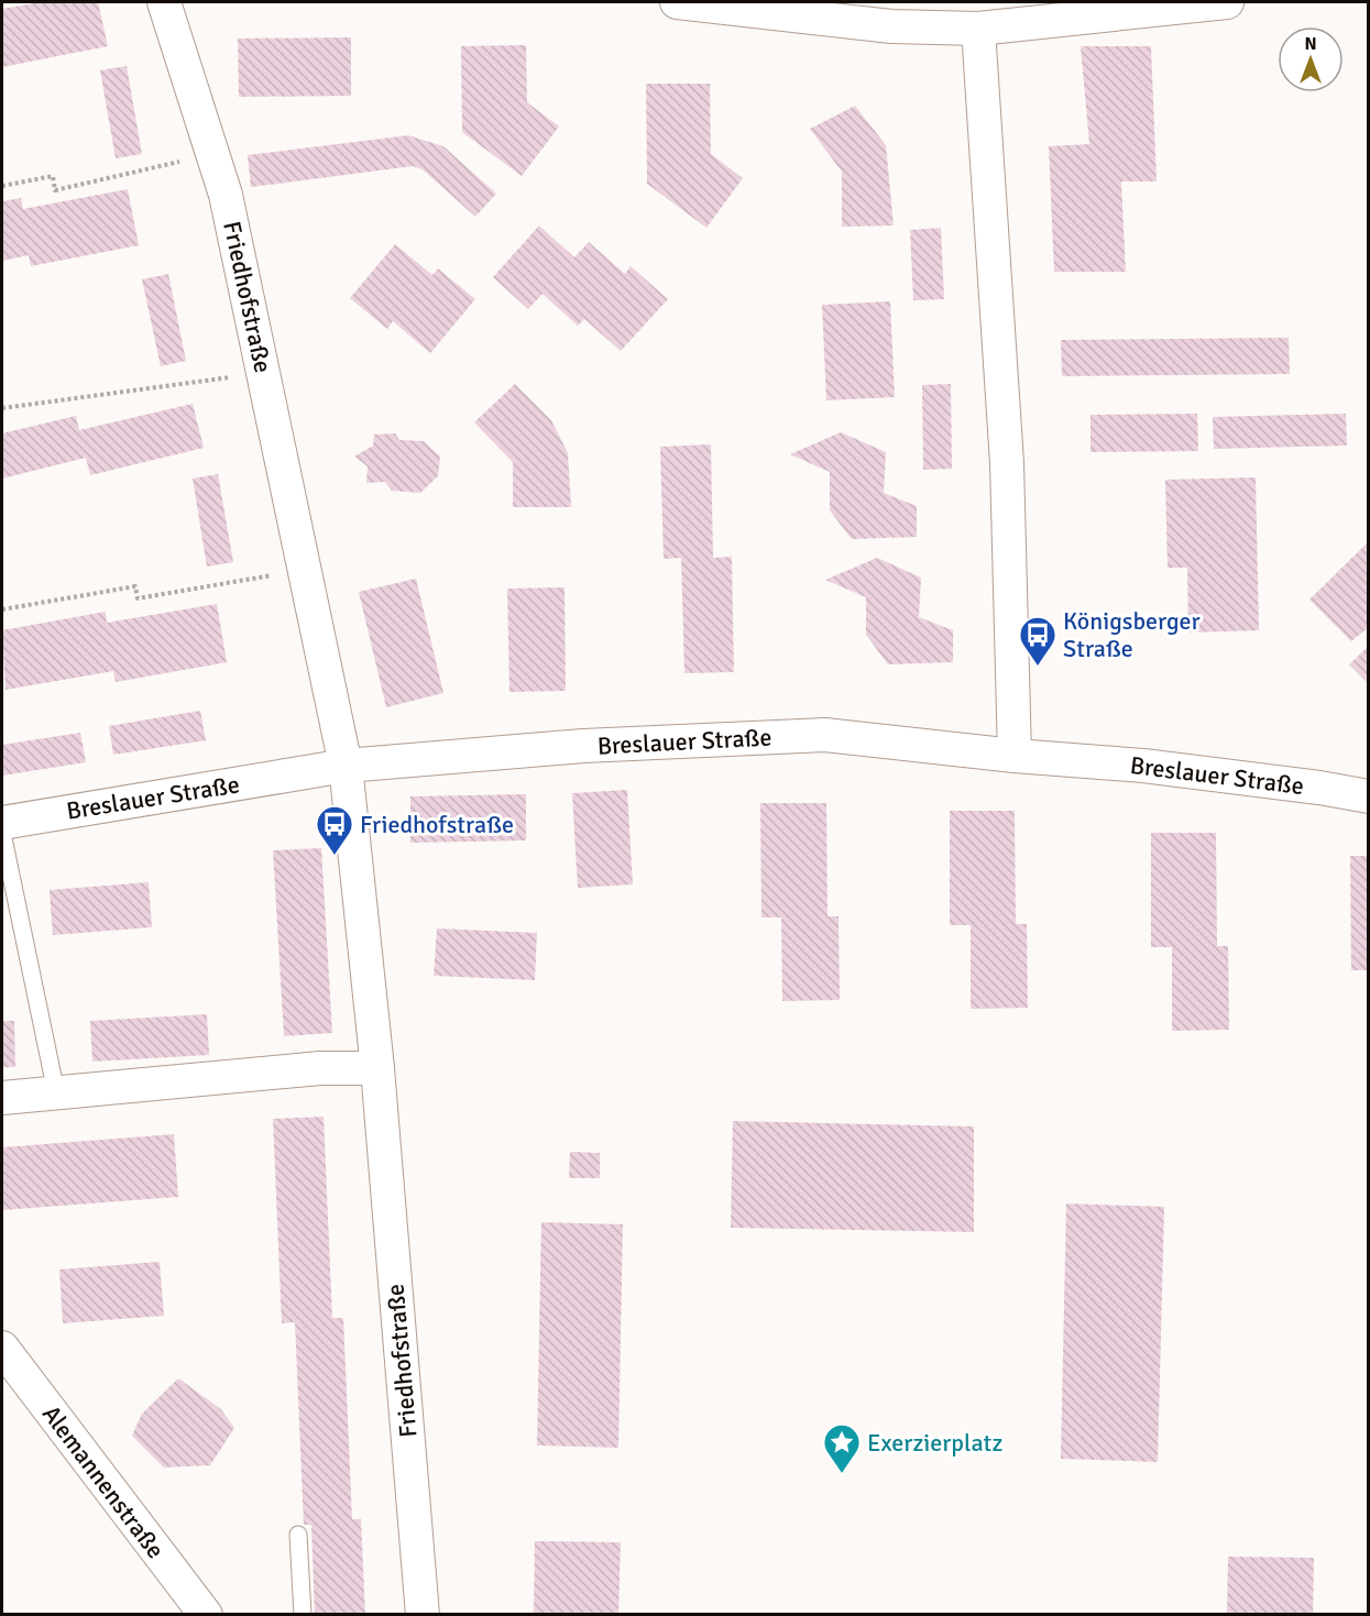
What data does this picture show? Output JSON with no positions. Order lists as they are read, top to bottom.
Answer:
{
  "streets": {
    "street": ["Friedhofstraße", "Breslauer Straße", "Alemannenstraße"]
  },
  "crossings": [
    ["Friedhofstraße", "Breslauer Straße"]
  ],
  "places": {
    "bus stop": ["Königsberger Straße", "Friedhofstraße"],
    "place": ["Exerzierplatz"]
  },
  "north": "top"
}
